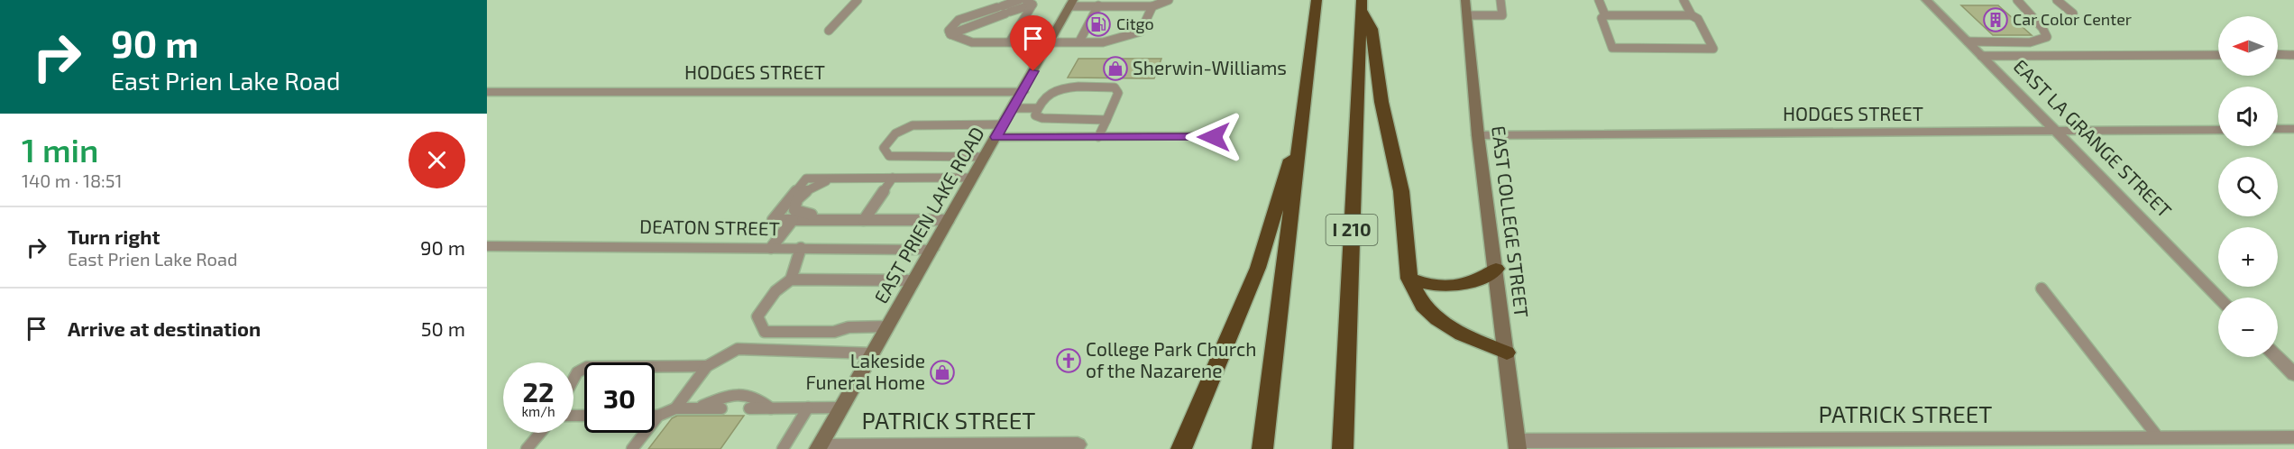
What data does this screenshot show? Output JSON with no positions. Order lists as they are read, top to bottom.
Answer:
{
  "streets": {
    "highway": ["I 210"],
    "street": [
      "HODGES STREET",
      "EAST LA GRANGE STREET",
      "EAST PRIEN LAKE ROAD",
      "EAST COLLEGE STREET",
      "DEATON STREET",
      "PATRICK STREET"
    ]
  },
  "crossings": [
    ["HODGES STREET", "EAST LA GRANGE STREET"],
    ["HODGES STREET", "EAST PRIEN LAKE ROAD"],
    ["HODGES STREET", "EAST COLLEGE STREET"],
    ["EAST PRIEN LAKE ROAD", "DEATON STREET"],
    ["EAST PRIEN LAKE ROAD", "PATRICK STREET"],
    ["EAST COLLEGE STREET", "PATRICK STREET"]
  ],
  "places": {
    "building": ["Car Color Center"],
    "fuel station": ["Citgo"],
    "shop": ["Sherwin-Williams", "Lakeside Funeral Home"],
    "church": ["College Park Church of the Nazarene"]
  },
  "north": "left",
  "page": {
    "turn": ["90 m", "East Prien Lake Road"],
    "map_buttons": ["+", "−"],
    "heading": ["1 min", "140 m · 18:51"],
    "list": [
      {
        "name": "Turn right",
        "note": "East Prien Lake Road",
        "value": "90 m"
      },
      {
        "name": "Arrive at destination",
        "value": "50 m"
      }
    ],
    "speed": "22 km/h",
    "limit": "30"
  }
}
